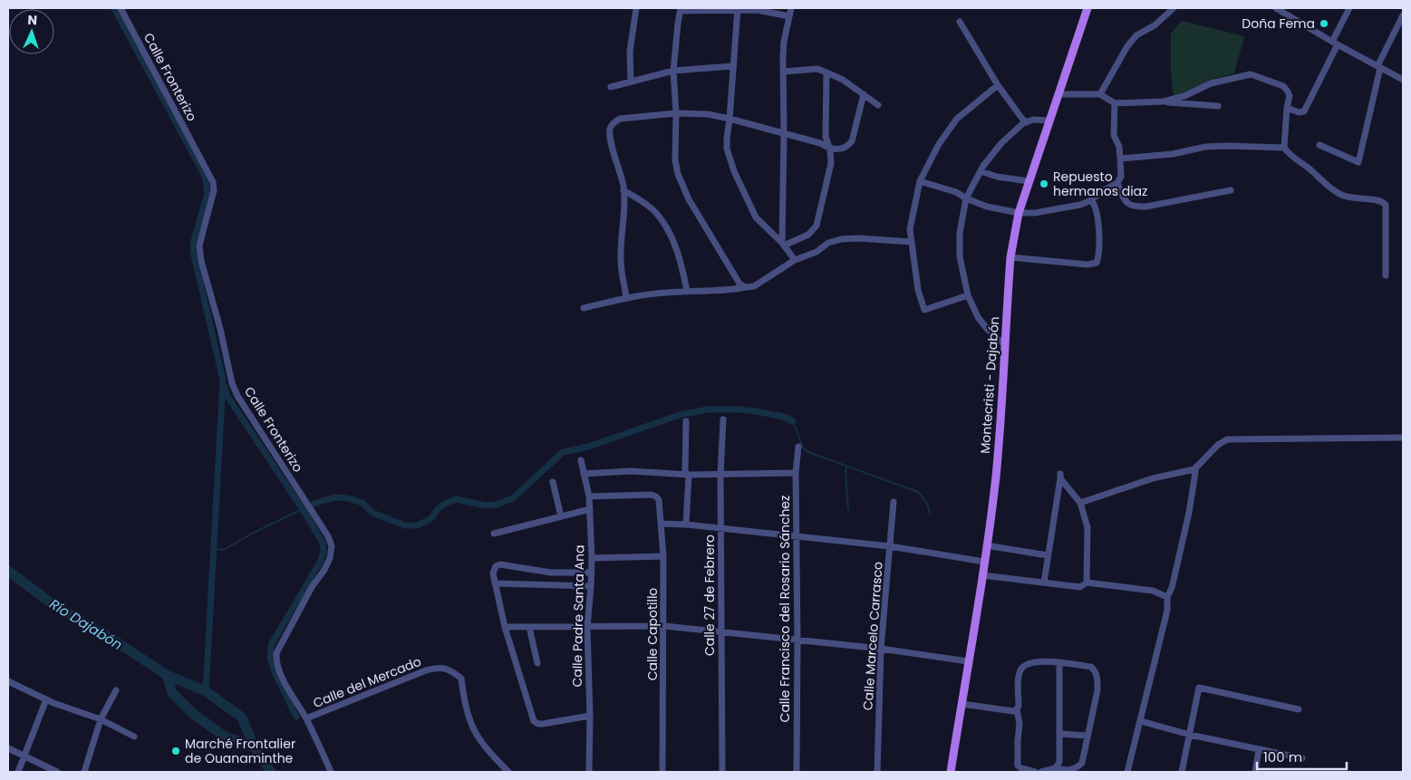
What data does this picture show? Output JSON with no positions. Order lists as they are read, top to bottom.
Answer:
{
  "streets": {
    "main road": ["Montecristi - Dajabón"],
    "street": [
      "Calle Fronterizo",
      "Calle 27 de Febrero",
      "Calle Francisco del Rosario Sánchez",
      "Calle Padre Santa Ana",
      "Calle Capotillo",
      "Calle Marcelo Carrasco",
      "Calle del Mercado"
    ]
  },
  "crossings": [
    ["Calle Fronterizo", "Calle del Mercado"],
    ["Calle Padre Santa Ana", "Calle Capotillo"]
  ],
  "water": ["Río Dajabón"],
  "places": ["Doña Fema", "Repuesto hermanos diaz", "Marché Frontalier de Ouanaminthe"],
  "scale_bar": "100 m",
  "north": "top"
}
